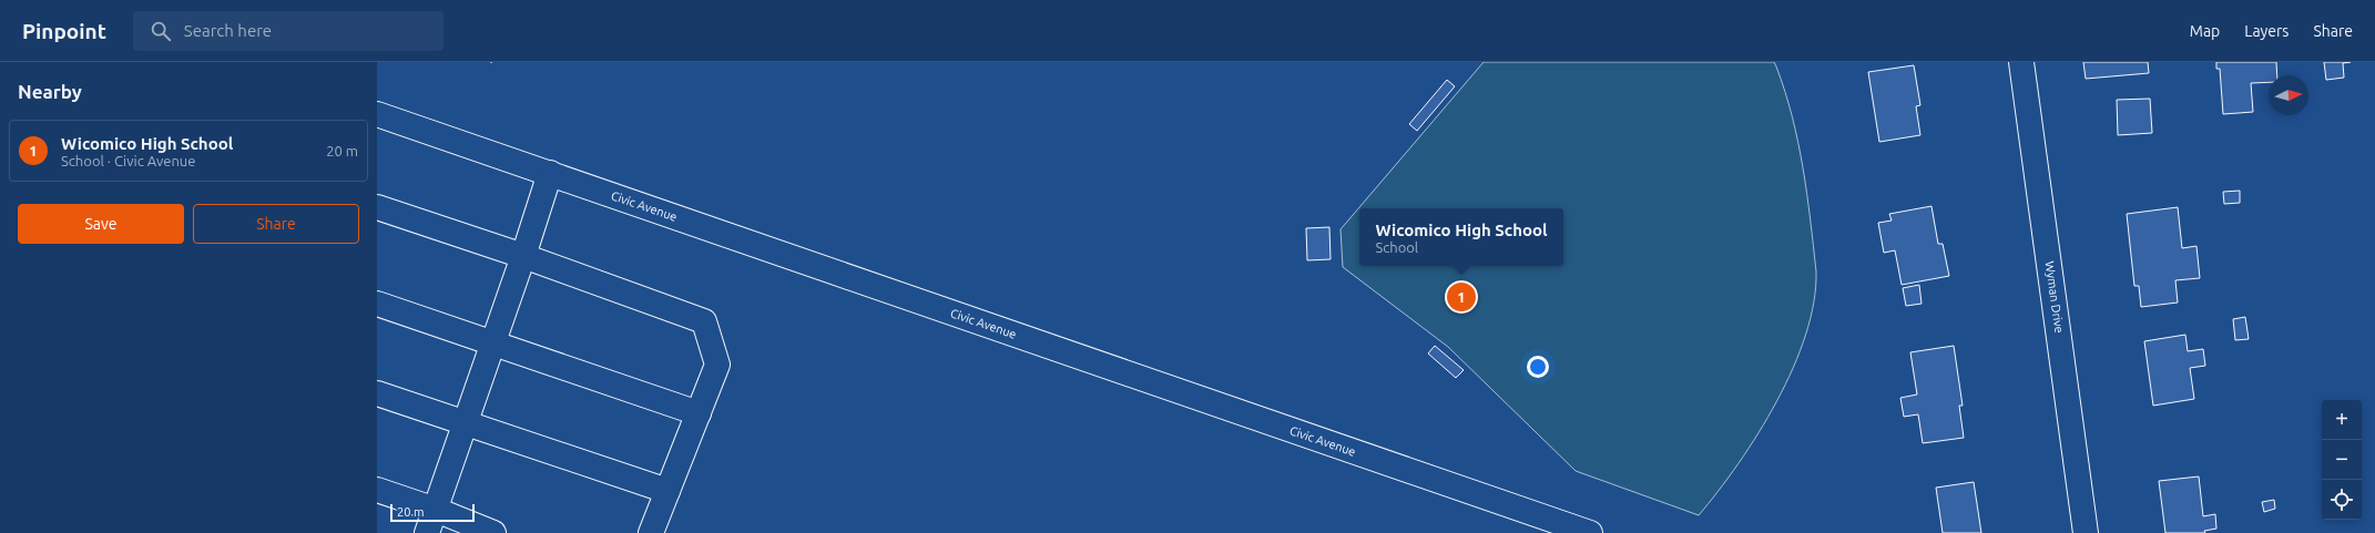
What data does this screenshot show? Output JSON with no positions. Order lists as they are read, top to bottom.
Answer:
{
  "streets": {
    "street": ["Civic Avenue", "Wyman Drive"]
  },
  "scale_bar": "20 m",
  "north": "right",
  "page": {
    "header": "Pinpoint",
    "search": "Search here",
    "nav": ["Map", "Layers", "Share"],
    "heading": "Nearby",
    "list": [
      {
        "mark": "1",
        "name": "Wicomico High School",
        "note": "School · Civic Avenue",
        "value": "20 m"
      }
    ],
    "buttons": ["Save", "Share"],
    "popup": ["Wicomico High School", "School"],
    "pins": "1",
    "map_buttons": ["+", "−"],
    "scale": "20 m"
  }
}
